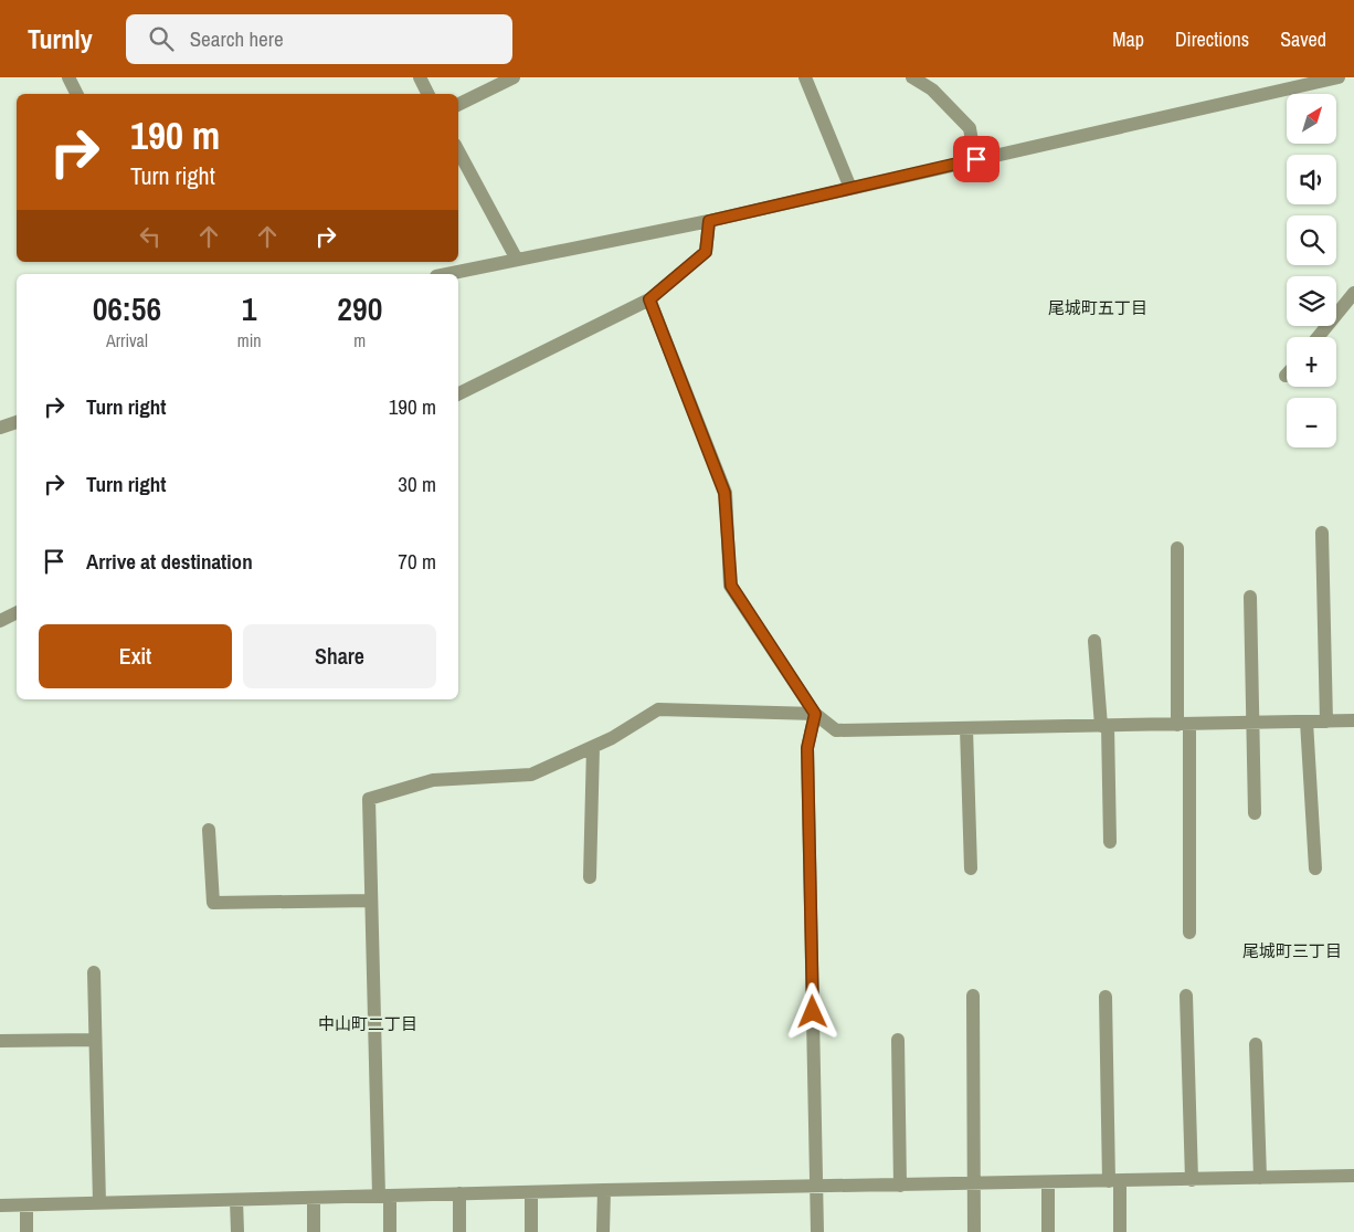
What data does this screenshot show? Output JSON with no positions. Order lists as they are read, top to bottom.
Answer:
{
  "districts": ["尾城町五丁目", "尾城町三丁目", "中山町二丁目"],
  "north": "top right",
  "page": {
    "header": "Turnly",
    "search": "Search here",
    "nav": ["Map", "Directions", "Saved"],
    "map_buttons": ["+", "−"],
    "turn": ["190 m", "Turn right"],
    "eta": [
      "06:56",
      "Arrival",
      "1",
      "min",
      "290",
      "m"
    ],
    "list": [
      {
        "name": "Turn right",
        "value": "190 m"
      },
      {
        "name": "Turn right",
        "value": "30 m"
      },
      {
        "name": "Arrive at destination",
        "value": "70 m"
      }
    ],
    "buttons": ["Exit", "Share"]
  }
}
